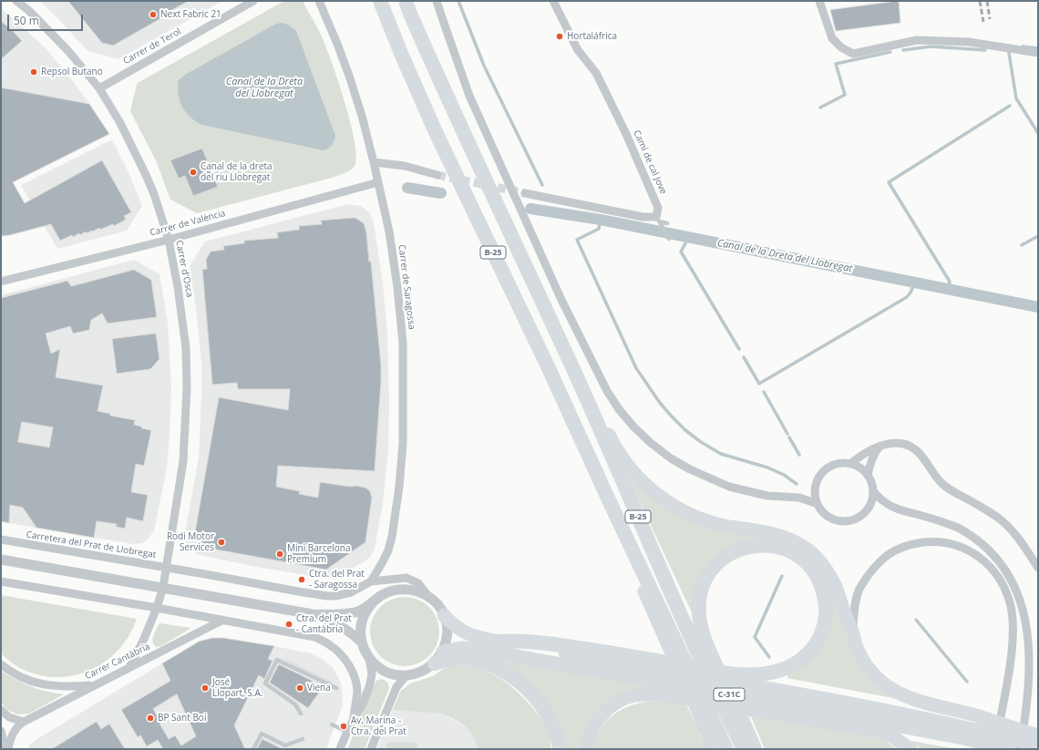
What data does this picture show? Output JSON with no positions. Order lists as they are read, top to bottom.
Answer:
{
  "streets": {
    "highway": ["B-25", "C-31C"],
    "street": [
      "Carrer de Terol",
      "Camí de cal Jove",
      "Carrer de València",
      "Carrer d'Osca",
      "Carrer de Saragossa",
      "Carretera del Prat de Llobregat",
      "Carrer Cantàbria"
    ]
  },
  "crossings": [
    ["Carrer de Terol", "Carrer d'Osca"],
    ["Carrer de València", "Carrer d'Osca"],
    ["Carrer de València", "Carrer de Saragossa"],
    ["Carrer d'Osca", "Carretera del Prat de Llobregat"],
    ["Carrer d'Osca", "Carrer Cantàbria"],
    ["Carrer de Saragossa", "Carretera del Prat de Llobregat"],
    ["Carretera del Prat de Llobregat", "C-31C"]
  ],
  "water": ["Canal de la Dreta del Llobregat"],
  "places": [
    "Next Fabric 21",
    "Hortaláfrica",
    "Repsol Butano",
    "Canal de la dreta del riu Llobregat",
    "Rodi Motor Services",
    "Mini Barcelona Premium",
    "Ctra. del Prat - Saragossa",
    "Ctra. del Prat - Cantàbria",
    "José Llopart, S.A.",
    "Viena",
    "BP Sant Boi",
    "Av. Marina - Ctra. del Prat"
  ],
  "scale_bar": "50 m"
}
